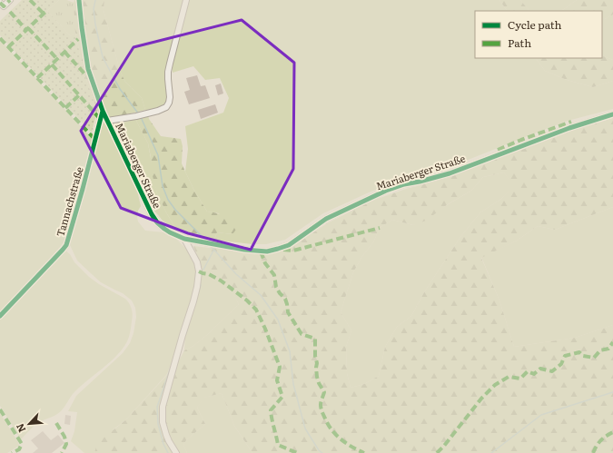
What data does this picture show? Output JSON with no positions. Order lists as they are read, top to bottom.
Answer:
{
  "streets": {
    "street": ["Mariaberger Straße", "Tannachstraße"]
  },
  "crossings": [
    ["Mariaberger Straße", "Tannachstraße"]
  ],
  "legend": ["Cycle path", "Path"],
  "north": "bottom left"
}
